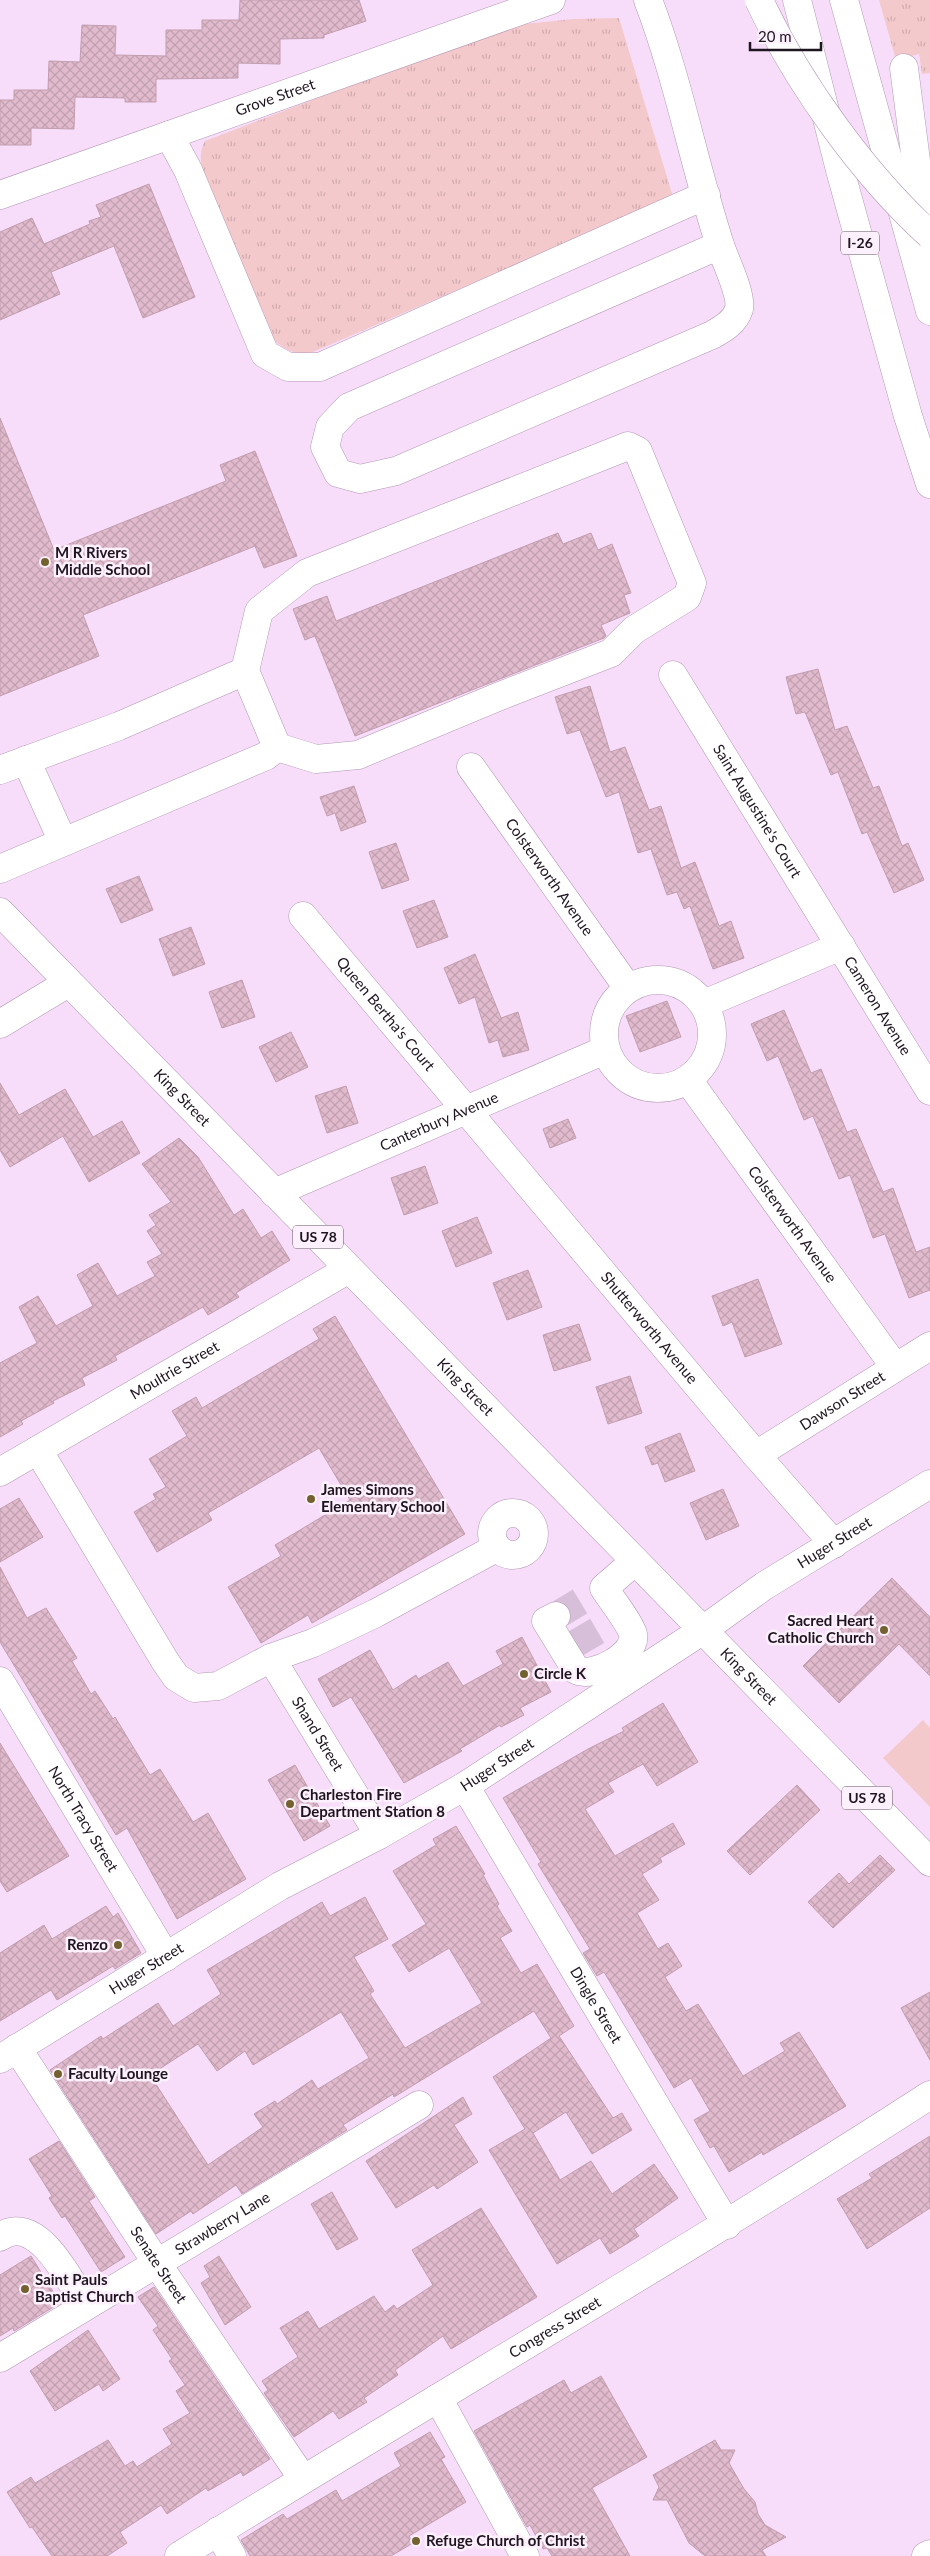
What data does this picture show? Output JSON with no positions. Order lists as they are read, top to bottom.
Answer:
{
  "streets": {
    "main road": [
      "Grove Street",
      "I-26",
      "Saint Augustine's Court",
      "Colsterworth Avenue",
      "Cameron Avenue",
      "Queen Bertha's Court",
      "King Street",
      "Canterbury Avenue",
      "US 78",
      "Shutterworth Avenue",
      "Moultrie Street",
      "Dawson Street",
      "Huger Street",
      "Shand Street",
      "North Tracy Street",
      "Dingle Street",
      "Strawberry Lane",
      "Senate Street",
      "Congress Street"
    ]
  },
  "crossings": [
    ["Saint Augustine's Court", "Cameron Avenue"],
    ["Colsterworth Avenue", "Canterbury Avenue"],
    ["Colsterworth Avenue", "Dawson Street"],
    ["Queen Bertha's Court", "Canterbury Avenue"],
    ["Queen Bertha's Court", "Shutterworth Avenue"],
    ["King Street", "Canterbury Avenue"],
    ["King Street", "Moultrie Street"],
    ["King Street", "Huger Street"],
    ["Canterbury Avenue", "Shutterworth Avenue"],
    ["Shutterworth Avenue", "Dawson Street"],
    ["Shutterworth Avenue", "Huger Street"],
    ["Huger Street", "Shand Street"],
    ["Huger Street", "North Tracy Street"],
    ["Huger Street", "Dingle Street"],
    ["Huger Street", "Senate Street"],
    ["Dingle Street", "Congress Street"],
    ["Strawberry Lane", "Senate Street"],
    ["Senate Street", "Congress Street"]
  ],
  "places": [
    "M R Rivers Middle School",
    "James Simons Elementary School",
    "Sacred Heart Catholic Church",
    "Circle K",
    "Charleston Fire Department Station 8",
    "Renzo",
    "Faculty Lounge",
    "Saint Pauls Baptist Church",
    "Refuge Church of Christ"
  ],
  "scale_bar": "20 m"
}
